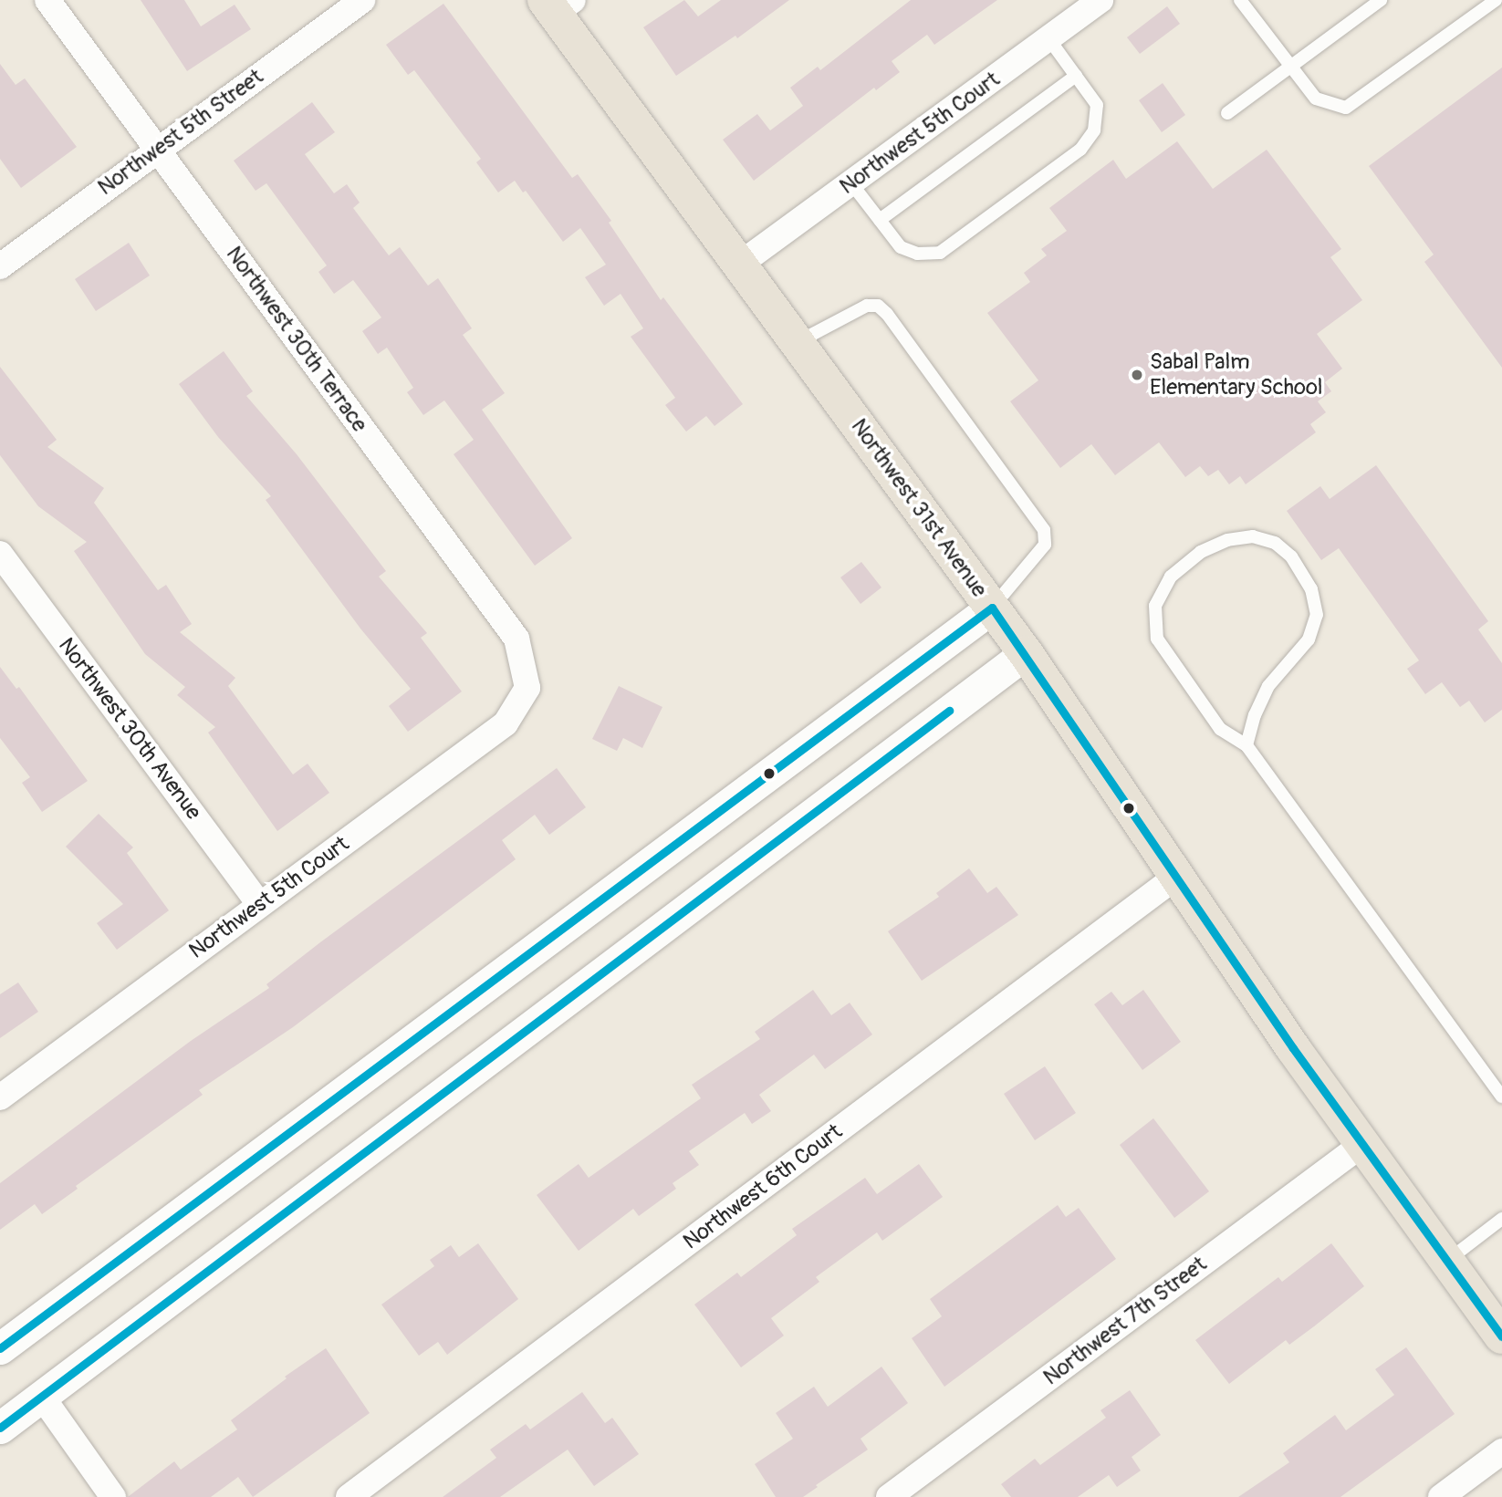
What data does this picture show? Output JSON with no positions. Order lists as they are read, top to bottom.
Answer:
{
  "streets": {
    "main road": ["Northwest 31st Avenue"],
    "street": [
      "Northwest 5th Street",
      "Northwest 5th Court",
      "Northwest 30th Terrace",
      "Northwest 30th Avenue",
      "Northwest 6th Court",
      "Northwest 7th Street"
    ]
  },
  "crossings": [
    ["Northwest 5th Street", "Northwest 30th Terrace"],
    ["Northwest 5th Court", "Northwest 30th Terrace"],
    ["Northwest 5th Court", "Northwest 31st Avenue"],
    ["Northwest 5th Court", "Northwest 30th Avenue"],
    ["Northwest 31st Avenue", "Northwest 6th Court"],
    ["Northwest 31st Avenue", "Northwest 7th Street"]
  ],
  "places": ["Sabal Palm Elementary School"]
}
